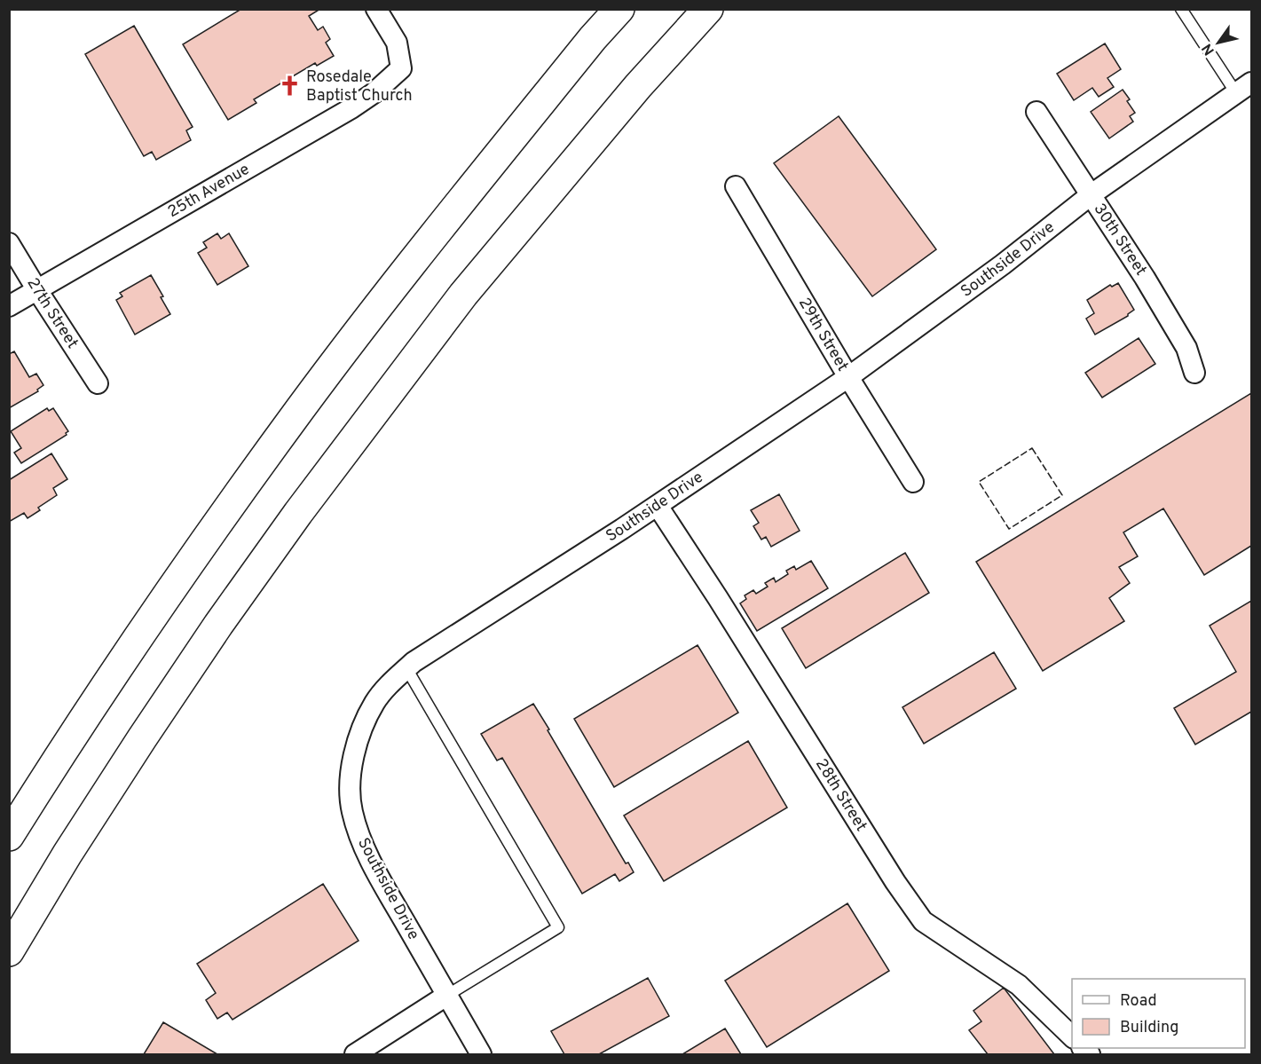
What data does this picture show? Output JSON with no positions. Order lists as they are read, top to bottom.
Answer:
{
  "streets": {
    "street": [
      "25th Avenue",
      "30th Street",
      "Southside Drive",
      "27th Street",
      "29th Street",
      "28th Street"
    ]
  },
  "crossings": [
    ["25th Avenue", "27th Street"],
    ["30th Street", "Southside Drive"],
    ["Southside Drive", "29th Street"],
    ["Southside Drive", "28th Street"]
  ],
  "places": {
    "church": ["Rosedale Baptist Church"]
  },
  "legend": ["Road", "Building"],
  "north": "bottom left"
}
